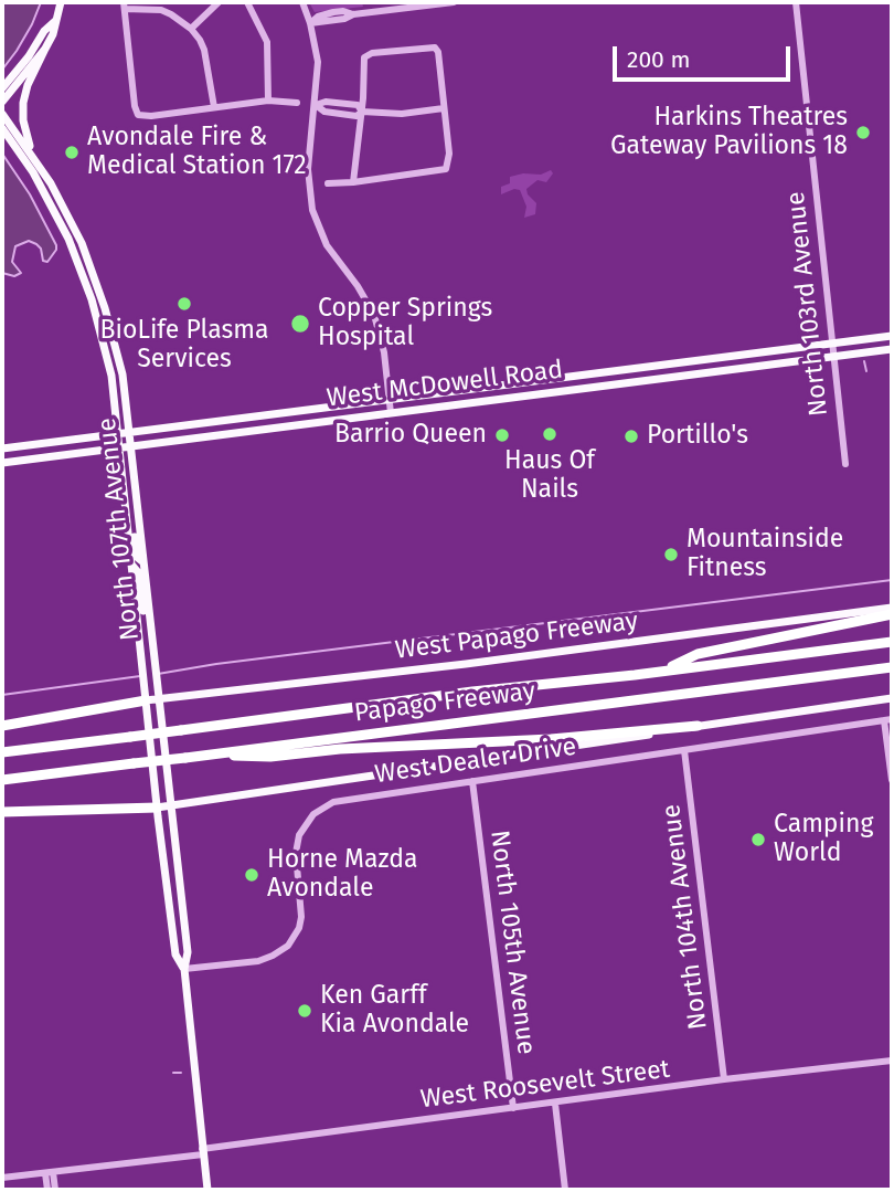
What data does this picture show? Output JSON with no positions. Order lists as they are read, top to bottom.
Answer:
{
  "streets": {
    "highway": ["Papago Freeway"],
    "main road": ["West McDowell Road", "North 107th Avenue", "West Papago Freeway"],
    "street": [
      "North 103rd Avenue",
      "West Dealer Drive",
      "North 104th Avenue",
      "North 105th Avenue",
      "West Roosevelt Street"
    ]
  },
  "crossings": [
    ["North 103rd Avenue", "West McDowell Road"],
    ["West McDowell Road", "North 107th Avenue"],
    ["North 107th Avenue", "West Papago Freeway"],
    ["North 107th Avenue", "West Dealer Drive"],
    ["North 107th Avenue", "West Roosevelt Street"],
    ["West Dealer Drive", "North 104th Avenue"],
    ["West Dealer Drive", "North 105th Avenue"],
    ["North 104th Avenue", "West Roosevelt Street"],
    ["North 105th Avenue", "West Roosevelt Street"]
  ],
  "places": [
    "Harkins Theatres Gateway Pavilions 18",
    "Avondale Fire & Medical Station 172",
    "BioLife Plasma Services",
    "Copper Springs Hospital",
    "Haus Of Nails",
    "Barrio Queen",
    "Portillo's",
    "Mountainside Fitness",
    "Camping World",
    "Horne Mazda Avondale",
    "Ken Garff Kia Avondale"
  ],
  "scale_bar": "200 m"
}
